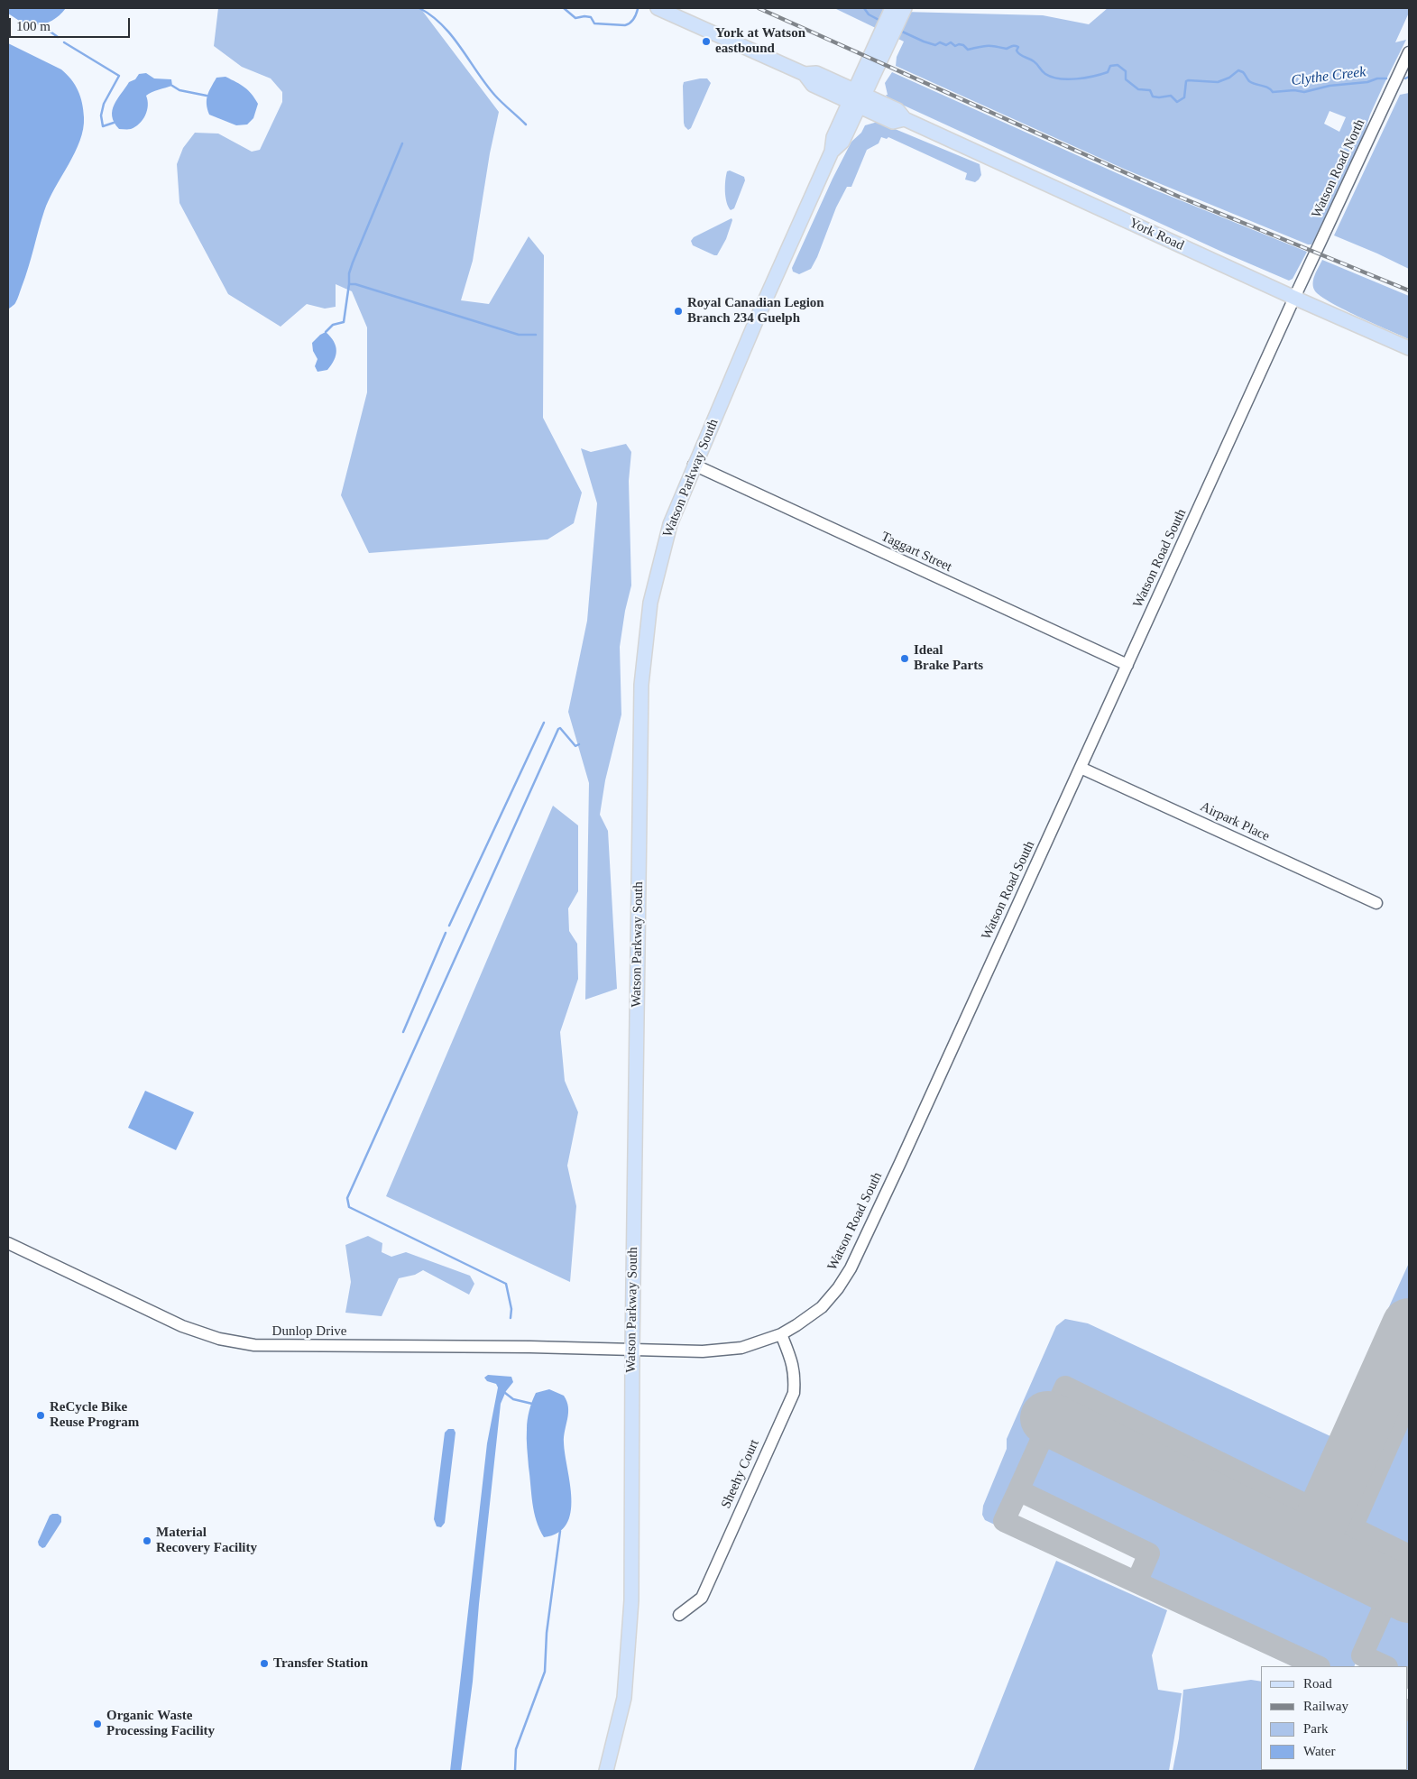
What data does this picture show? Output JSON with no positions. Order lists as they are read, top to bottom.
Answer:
{
  "streets": {
    "main road": ["York Road", "Watson Parkway South"],
    "street": [
      "Watson Road North",
      "Taggart Street",
      "Watson Road South",
      "Airpark Place",
      "Dunlop Drive",
      "Sheehy Court"
    ]
  },
  "crossings": [
    ["Watson Road North", "York Road"],
    ["Watson Road North", "Watson Road South"],
    ["York Road", "Watson Parkway South"],
    ["York Road", "Watson Road South"],
    ["Watson Parkway South", "Taggart Street"],
    ["Watson Parkway South", "Watson Road South"],
    ["Watson Parkway South", "Dunlop Drive"],
    ["Taggart Street", "Watson Road South"],
    ["Watson Road South", "Airpark Place"],
    ["Watson Road South", "Dunlop Drive"],
    ["Watson Road South", "Sheehy Court"]
  ],
  "water": ["Clythe Creek"],
  "places": [
    "York at Watson eastbound",
    "Royal Canadian Legion Branch 234 Guelph",
    "Ideal Brake Parts",
    "ReCycle Bike Reuse Program",
    "Material Recovery Facility",
    "Transfer Station",
    "Organic Waste Processing Facility"
  ],
  "legend": [
    "Road",
    "Railway",
    "Park",
    "Water"
  ],
  "scale_bar": "100 m"
}
